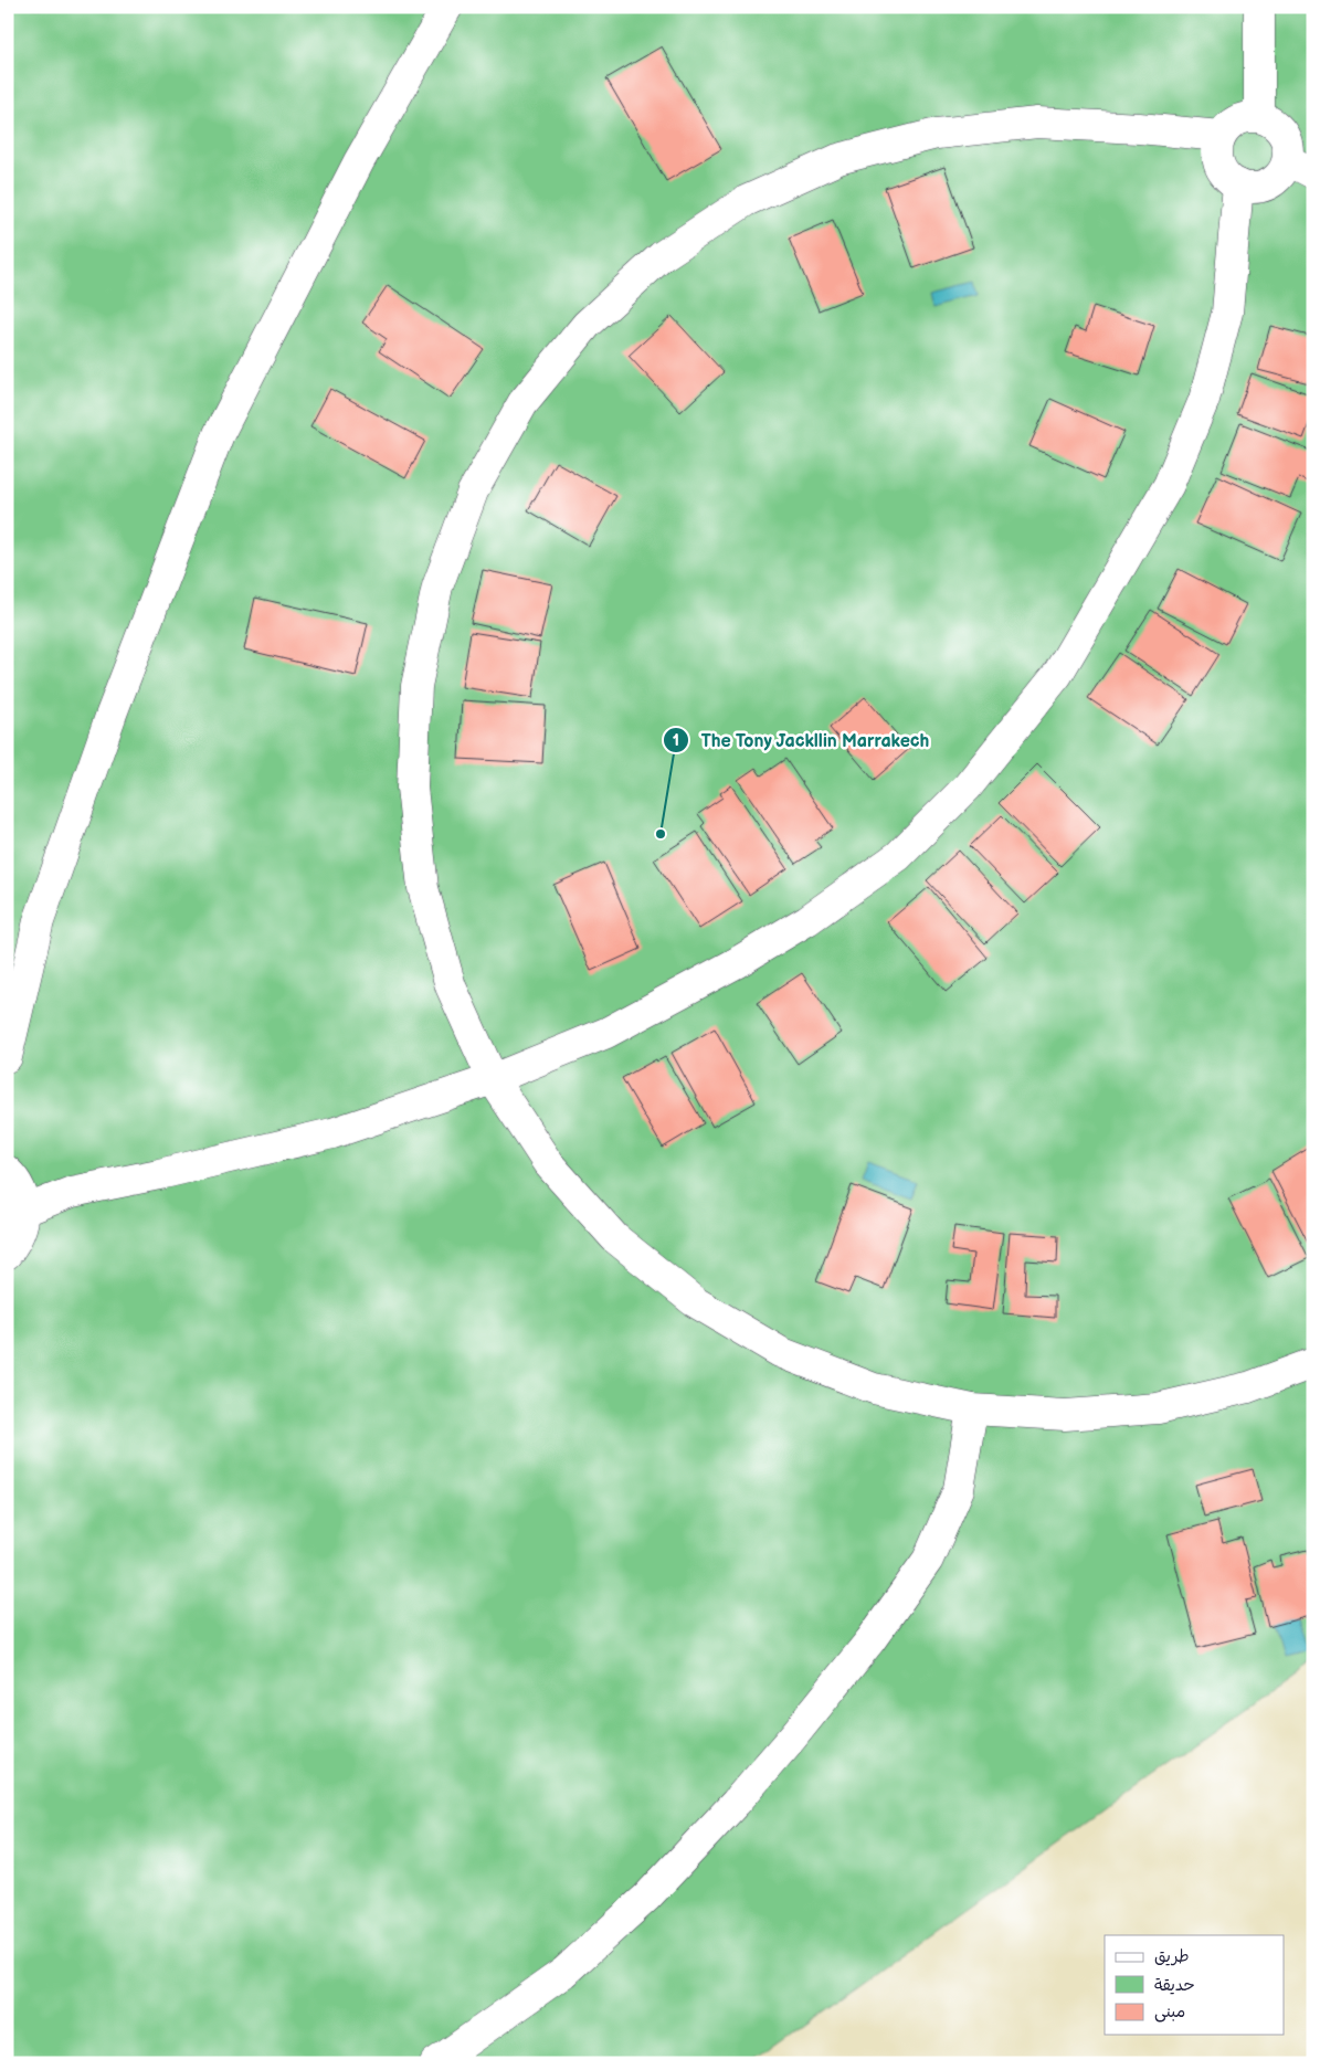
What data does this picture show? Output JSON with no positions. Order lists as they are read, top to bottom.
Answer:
{
  "places": ["The Tony Jackllin Marrakech"],
  "legend": ["طريق", "حديقة", "مبنى"]
}
